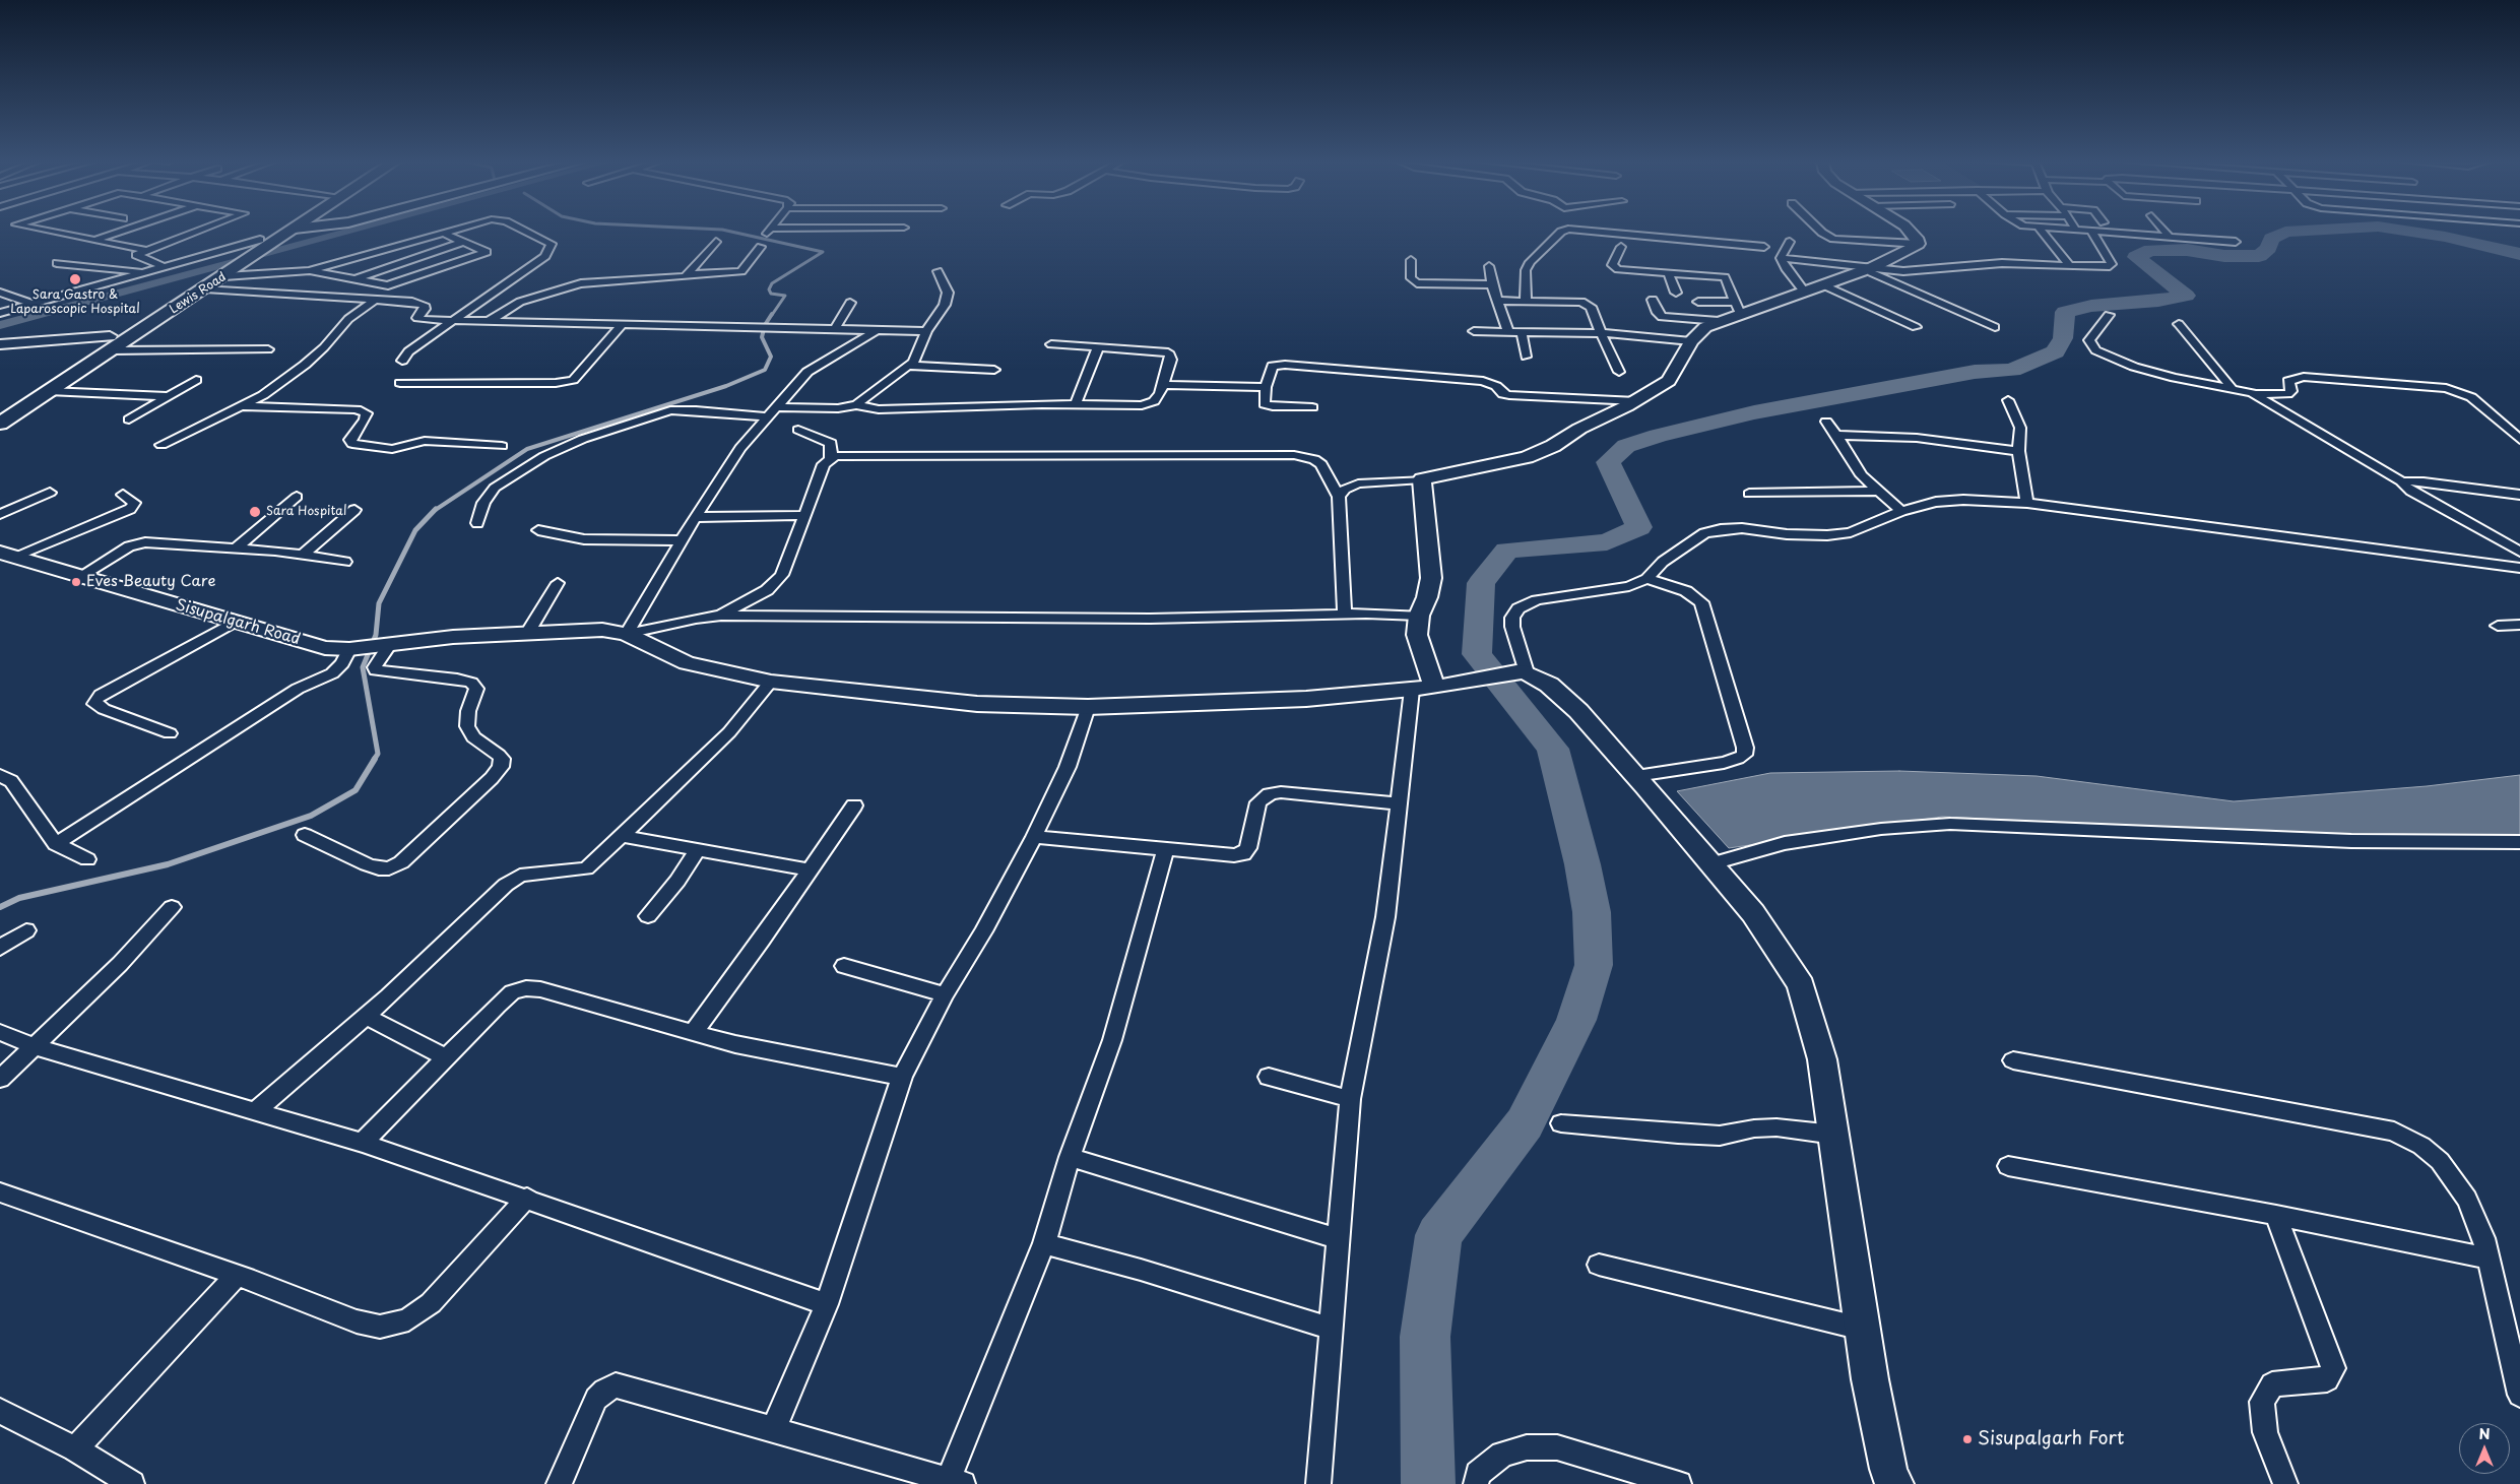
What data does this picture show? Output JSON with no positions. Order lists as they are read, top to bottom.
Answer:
{
  "streets": {
    "main road": ["Lewis Road"],
    "street": ["Sisupalgarh Road"]
  },
  "places": [
    "Sara Gastro & Laparoscopic Hospital",
    "Sara Hospital",
    "Eves Beauty Care",
    "Sisupalgarh Fort"
  ],
  "north": "top"
}
